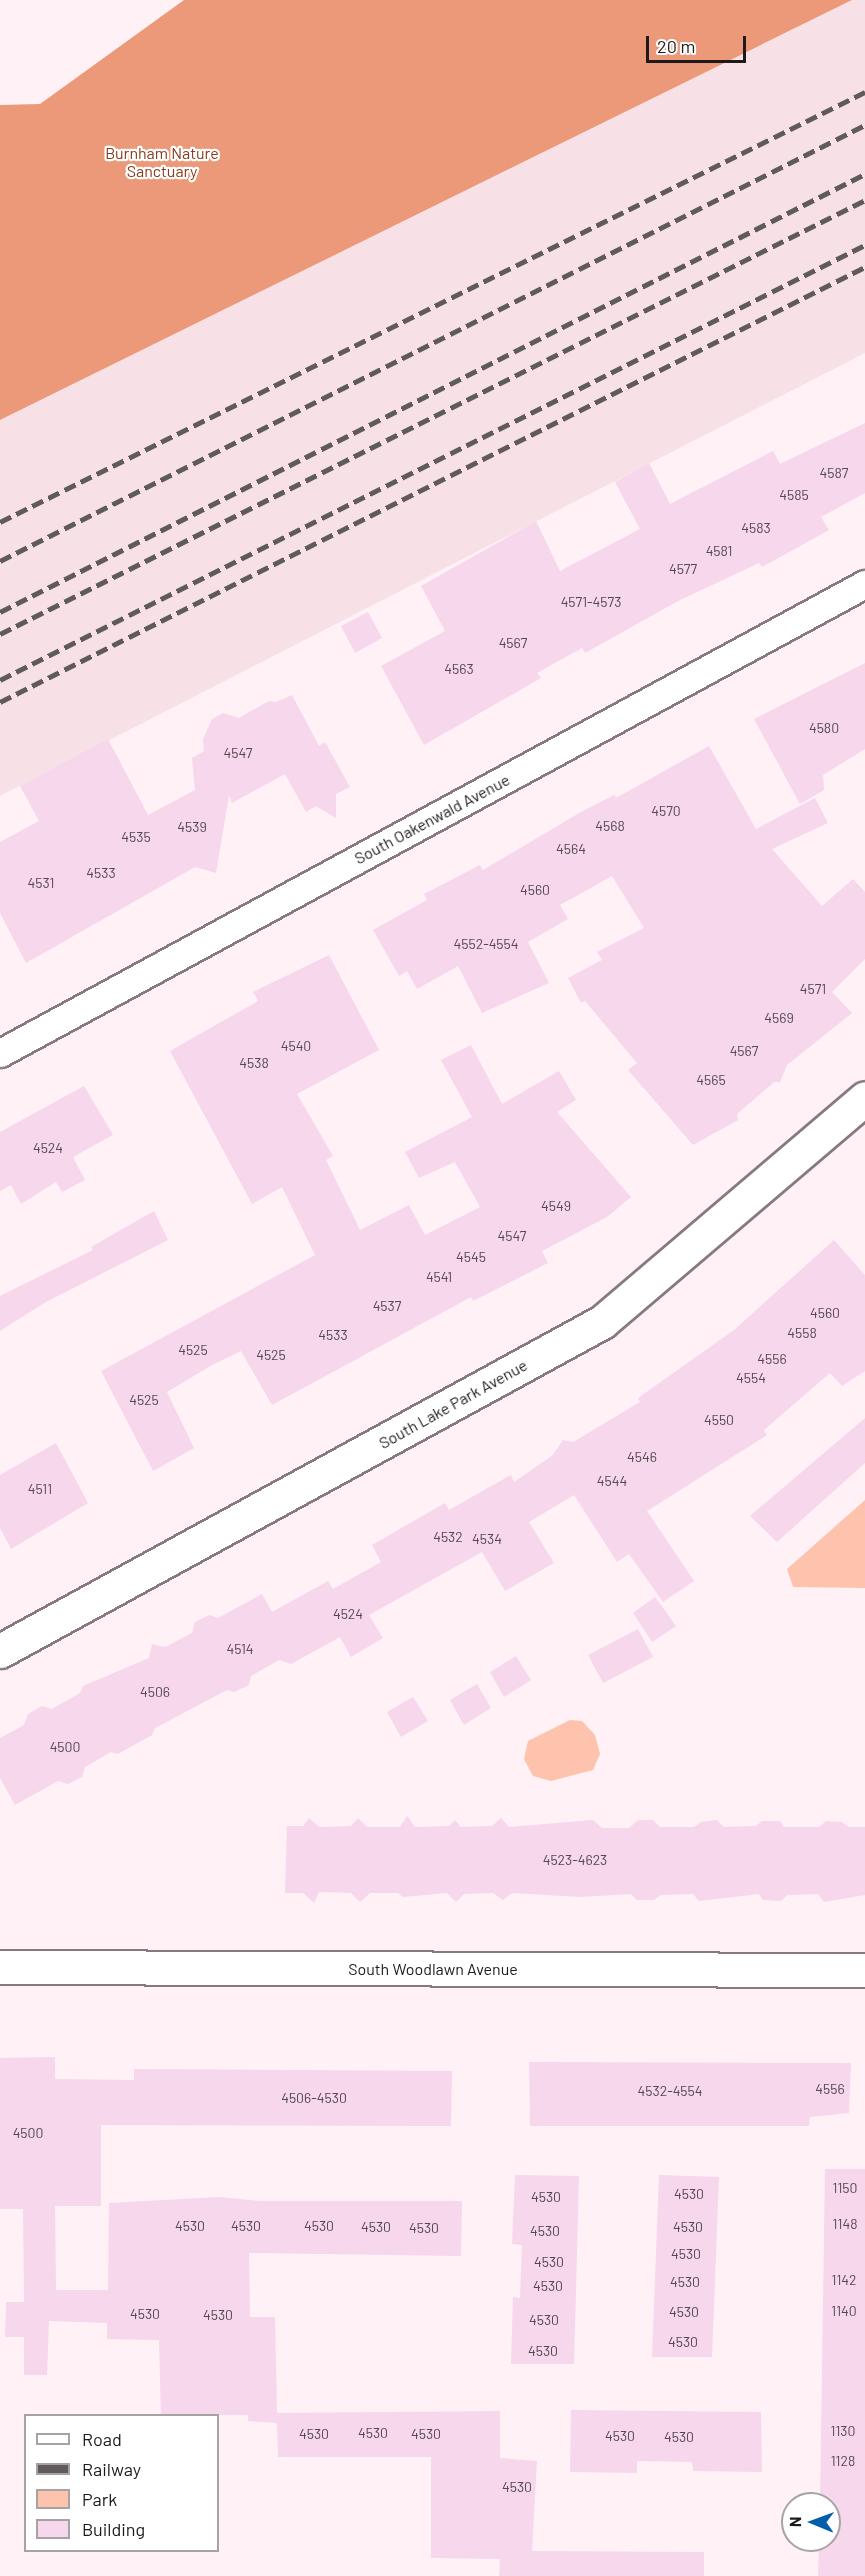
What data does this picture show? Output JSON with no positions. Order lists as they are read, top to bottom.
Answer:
{
  "streets": {
    "street": ["South Oakenwald Avenue", "South Lake Park Avenue", "South Woodlawn Avenue"]
  },
  "parks": ["Burnham Nature Sanctuary"],
  "house_numbers": [
    "4587",
    "4585",
    "4583",
    "4581",
    "4577",
    "4571-4573",
    "4567",
    "4563",
    "4580",
    "4547",
    "4570",
    "4568",
    "4539",
    "4535",
    "4564",
    "4533",
    "4531",
    "4560",
    "4552-4554",
    "4571",
    "4569",
    "4540",
    "4567",
    "4538",
    "4565",
    "4524",
    "4549",
    "4547",
    "4545",
    "4541",
    "4537",
    "4560",
    "4558",
    "4533",
    "4525",
    "4525",
    "4556",
    "4554",
    "4525",
    "4550",
    "4546",
    "4544",
    "4511",
    "4532",
    "4534",
    "4524",
    "4514",
    "4506",
    "4500",
    "4523-4623",
    "4556",
    "4532-4554",
    "4506-4530",
    "4500",
    "1150",
    "4530",
    "4530",
    "1148",
    "4530",
    "4530",
    "4530",
    "4530",
    "4530",
    "4530",
    "4530",
    "4530",
    "4530",
    "1142",
    "4530",
    "4530",
    "1140",
    "4530",
    "4530",
    "4530",
    "4530",
    "4530",
    "4530",
    "1130",
    "4530",
    "4530",
    "4530",
    "4530",
    "4530",
    "1128",
    "4530"
  ],
  "legend": [
    "Road",
    "Railway",
    "Park",
    "Building"
  ],
  "scale_bar": "20 m",
  "north": "left"
}
